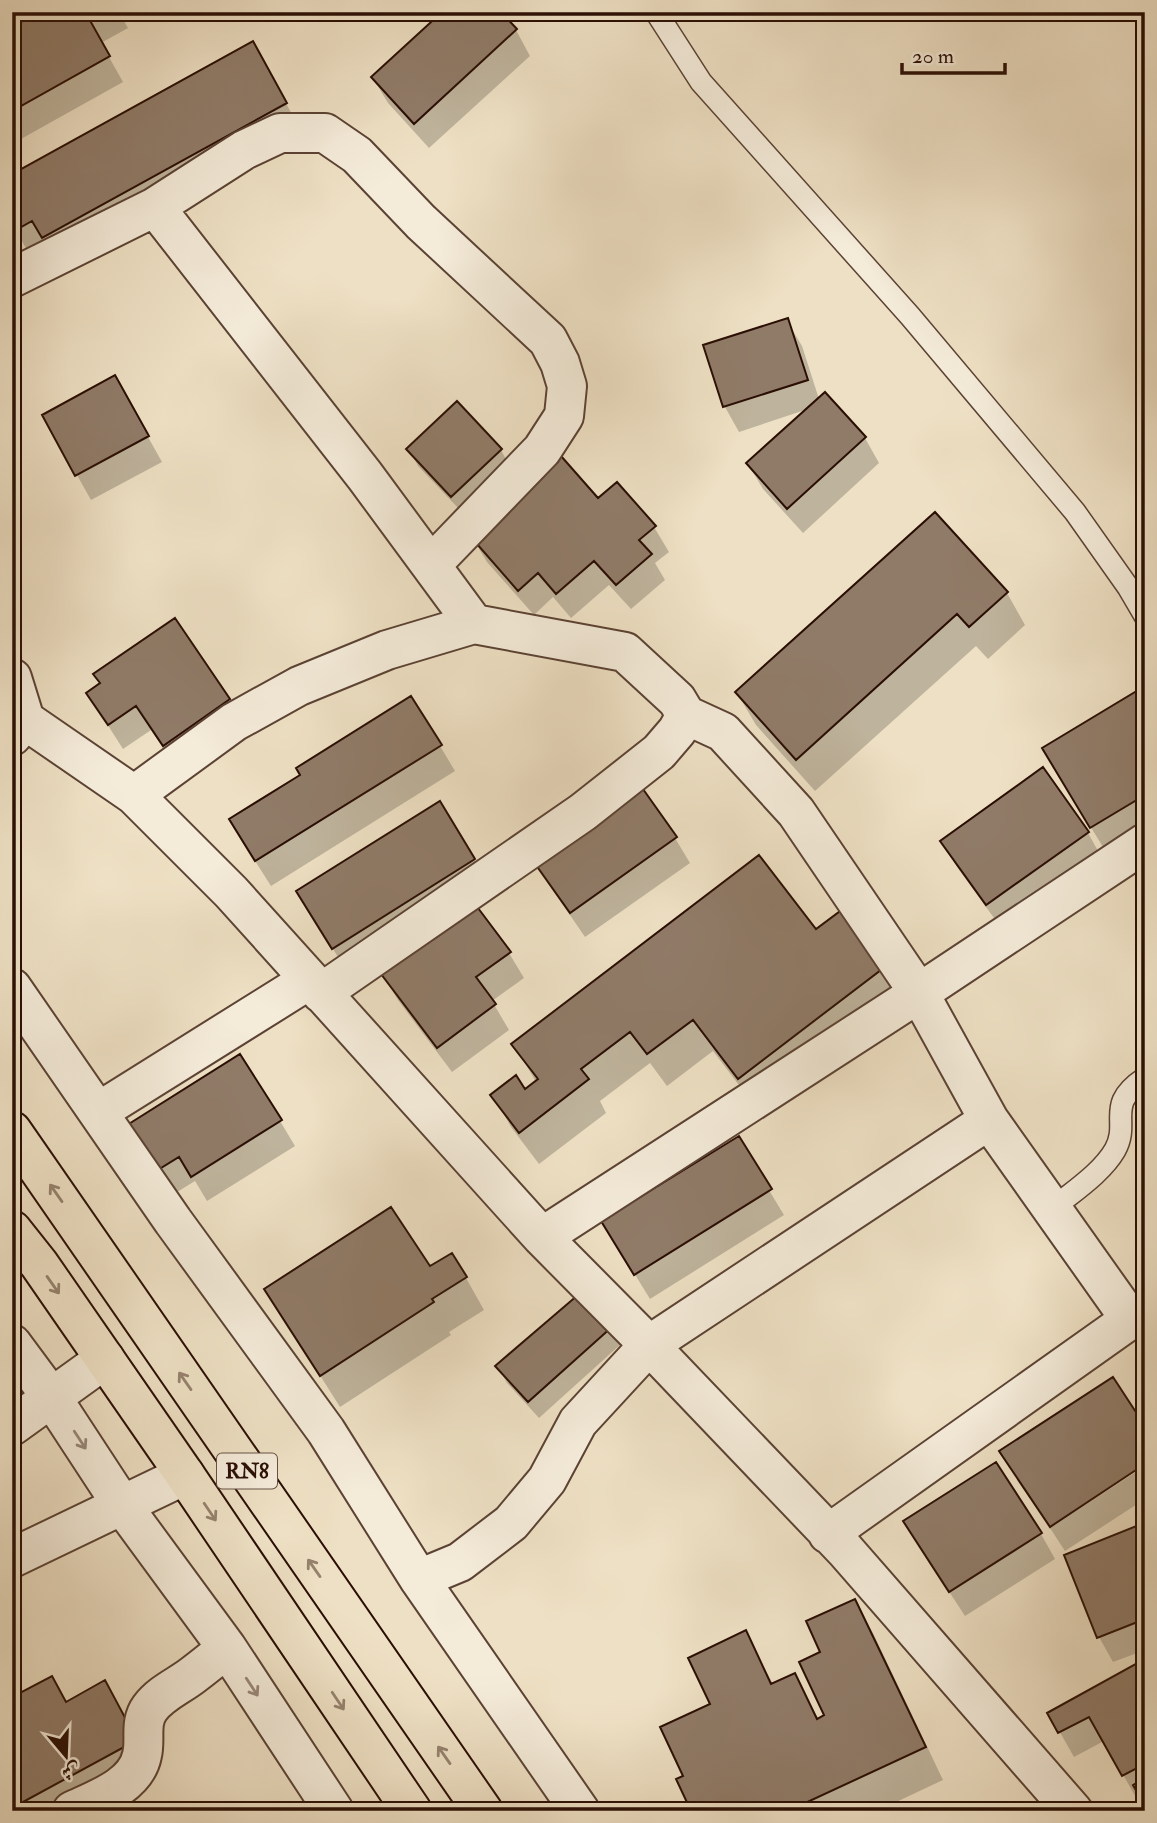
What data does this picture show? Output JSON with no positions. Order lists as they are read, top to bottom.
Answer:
{
  "streets": {
    "highway": ["RN8"]
  },
  "scale_bar": "20 m",
  "north": "bottom"
}
